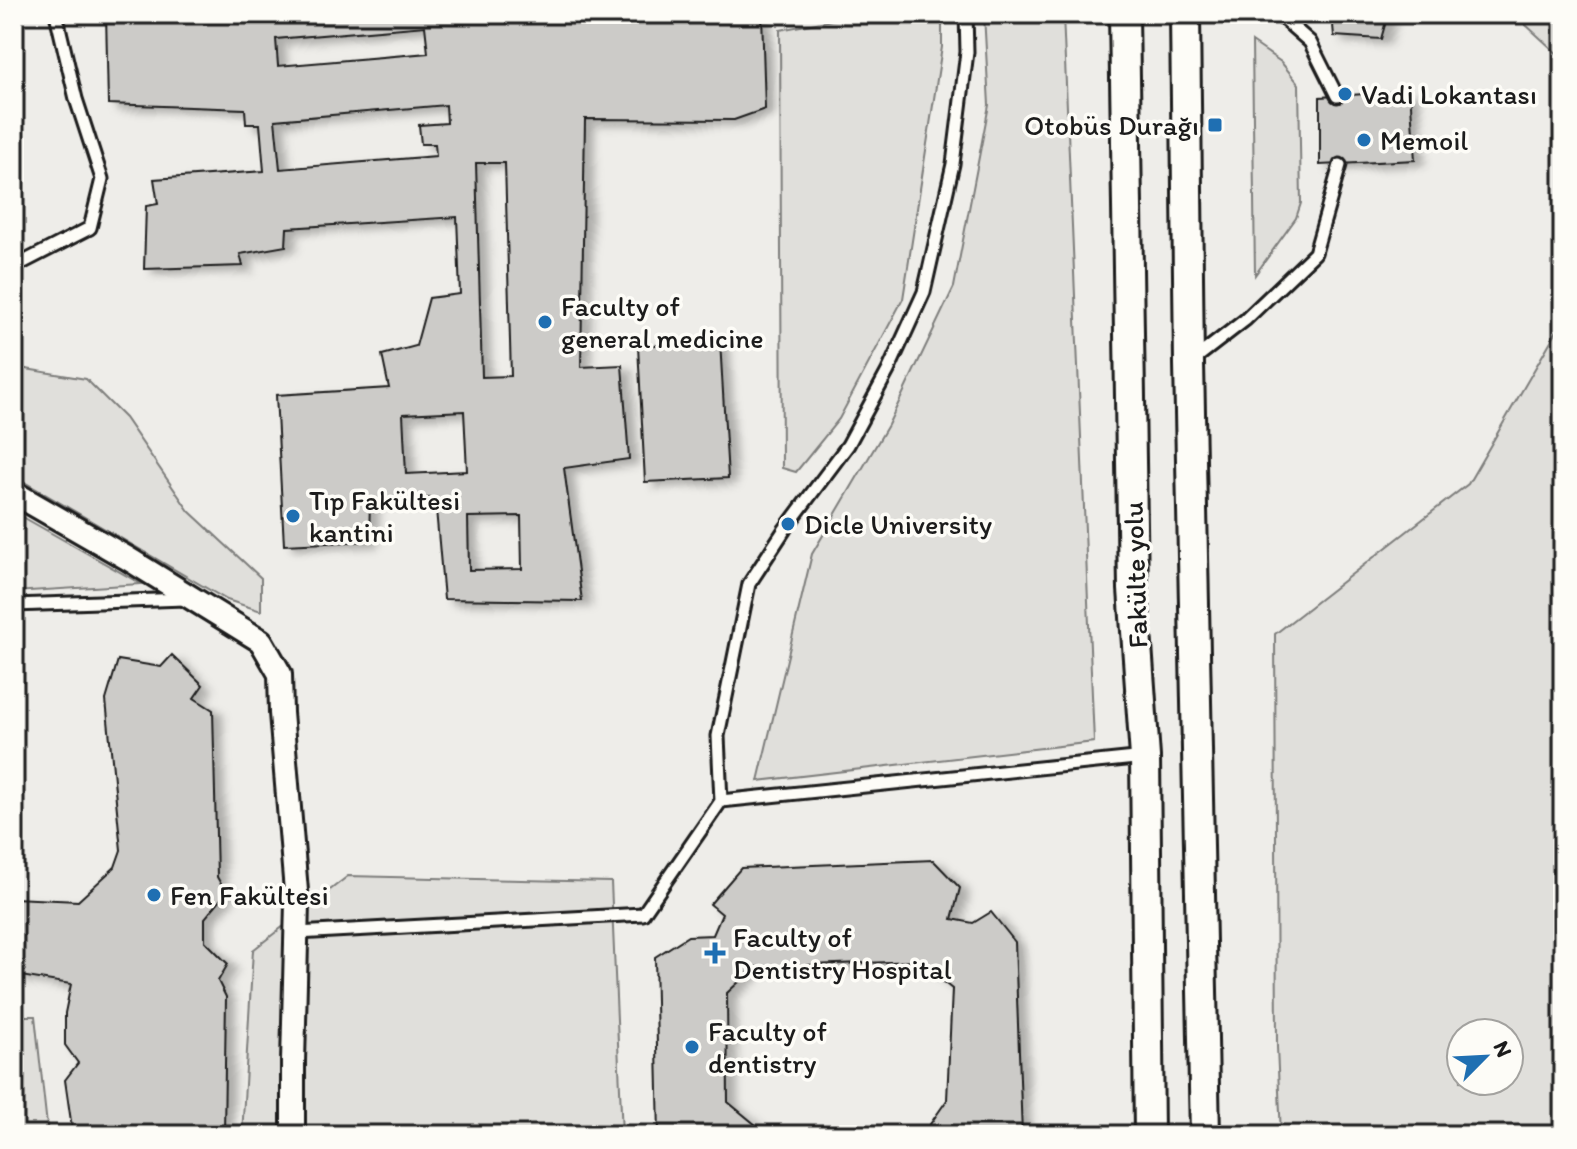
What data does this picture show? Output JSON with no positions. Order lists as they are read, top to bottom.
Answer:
{
  "streets": {
    "street": ["Fakülte yolu"]
  },
  "places": {
    "other": [
      "Vadi Lokantası",
      "Memoil",
      "Faculty of general medicine",
      "Tıp Fakültesi kantini",
      "Dicle University",
      "Fen Fakültesi",
      "Faculty of dentistry"
    ],
    "transit": ["Otobüs Durağı"],
    "health": ["Faculty of Dentistry Hospital"]
  },
  "north": "top right"
}
